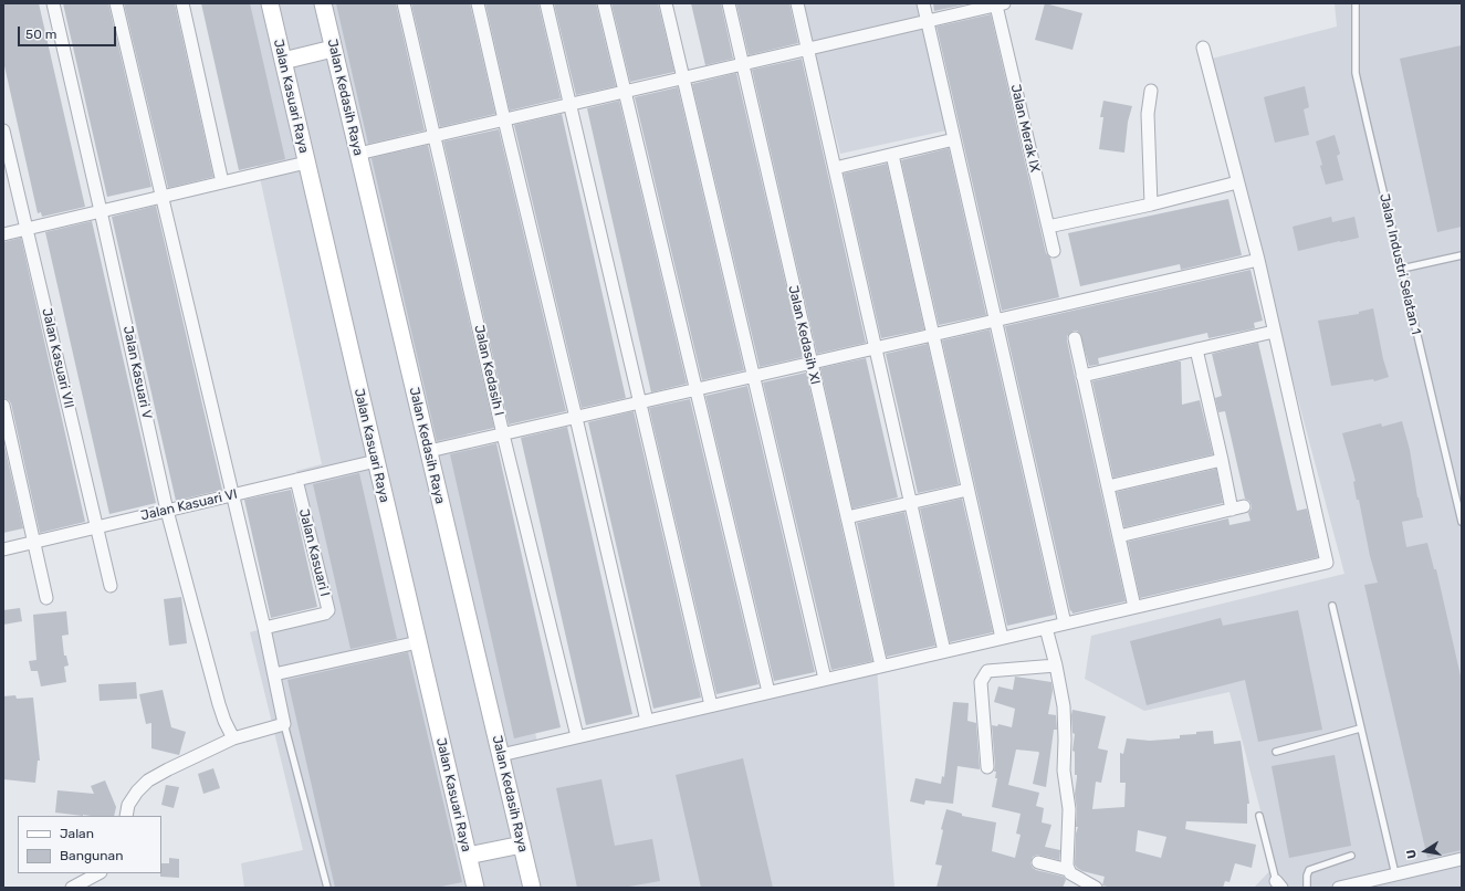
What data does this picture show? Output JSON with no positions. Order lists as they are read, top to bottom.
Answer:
{
  "streets": {
    "main road": ["Jalan Kasuari Raya", "Jalan Kedasih Raya"],
    "street": [
      "Jalan Merak IX",
      "Jalan Kedasih XI",
      "Jalan Kasuari VII",
      "Jalan Kedasih I",
      "Jalan Kasuari V",
      "Jalan Kasuari VI",
      "Jalan Kasuari I"
    ],
    "lane": ["Jalan Industri Selatan 1"]
  },
  "crossings": [
    ["Jalan Kasuari Raya", "Jalan Kasuari VI"],
    ["Jalan Kasuari VII", "Jalan Kasuari VI"],
    ["Jalan Kasuari V", "Jalan Kasuari VI"],
    ["Jalan Kasuari VI", "Jalan Kasuari I"]
  ],
  "legend": ["Jalan", "Bangunan"],
  "scale_bar": "50 m",
  "north": "left"
}
